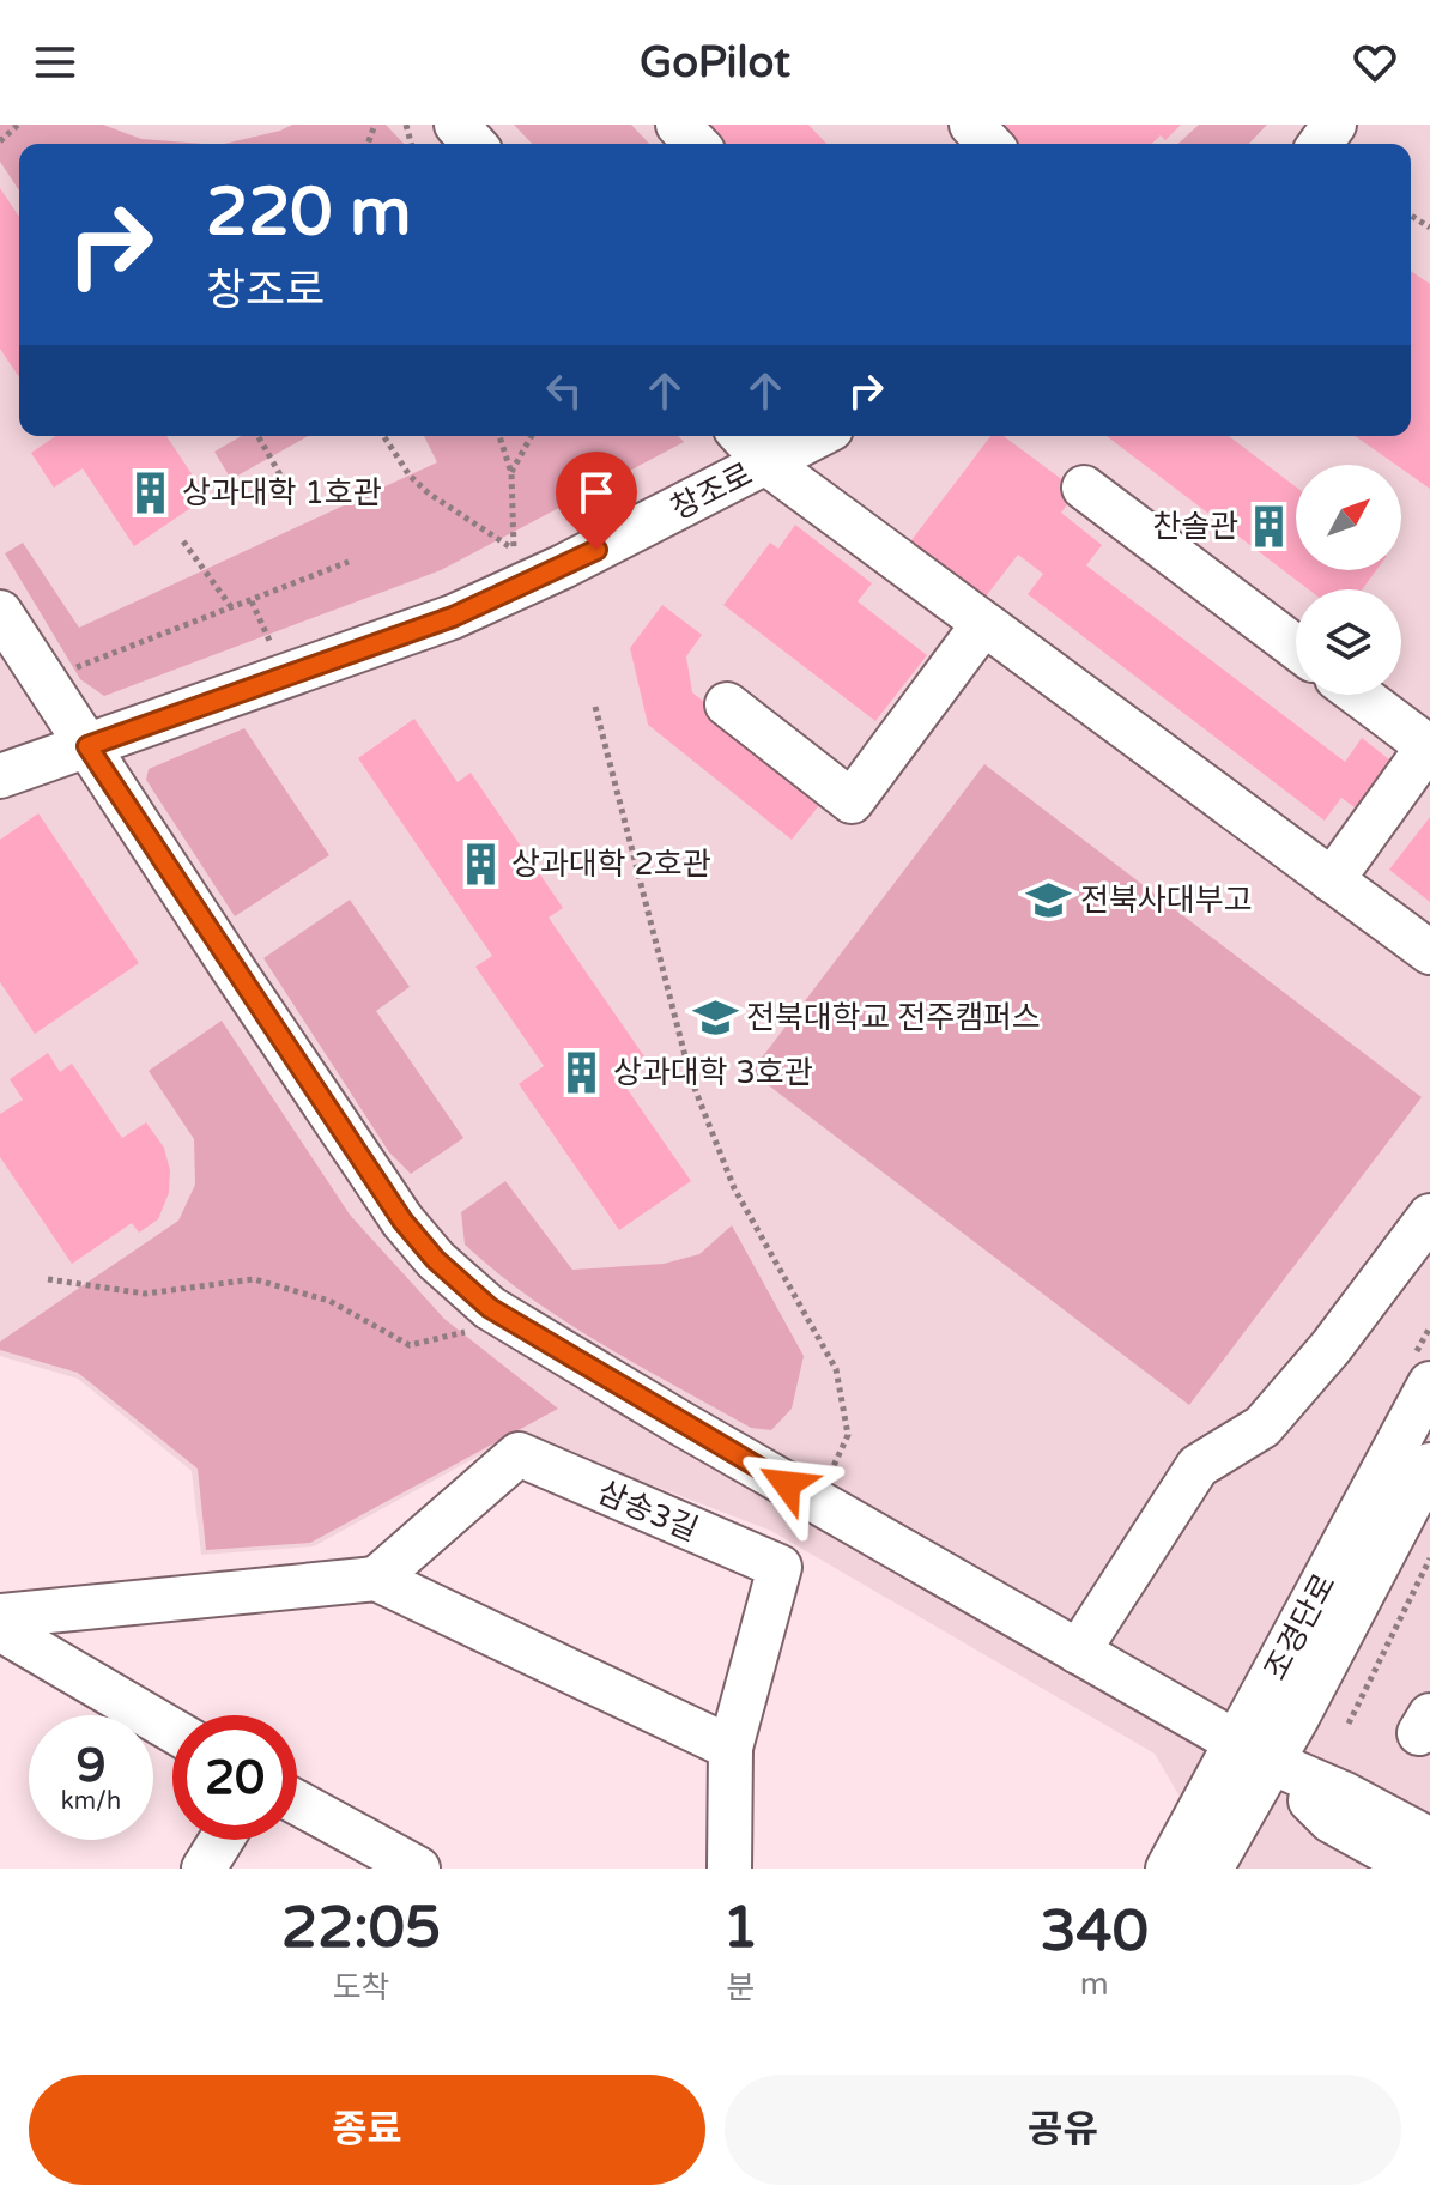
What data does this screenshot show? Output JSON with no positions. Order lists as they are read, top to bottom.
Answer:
{
  "streets": {
    "street": ["창조로", "삼송3길", "조경단로"]
  },
  "places": {
    "building": [
      "상과대학 1호관",
      "찬솔관",
      "상과대학 2호관",
      "상과대학 3호관"
    ],
    "school or university": ["전북사대부고", "전북대학교 전주캠퍼스"]
  },
  "north": "top right",
  "page": {
    "header": "GoPilot",
    "turn": ["220 m", "창조로"],
    "speed": "9 km/h",
    "limit": "20",
    "eta": [
      "22:05",
      "도착",
      "1",
      "분",
      "340",
      "m"
    ],
    "buttons": ["종료", "공유"]
  }
}
